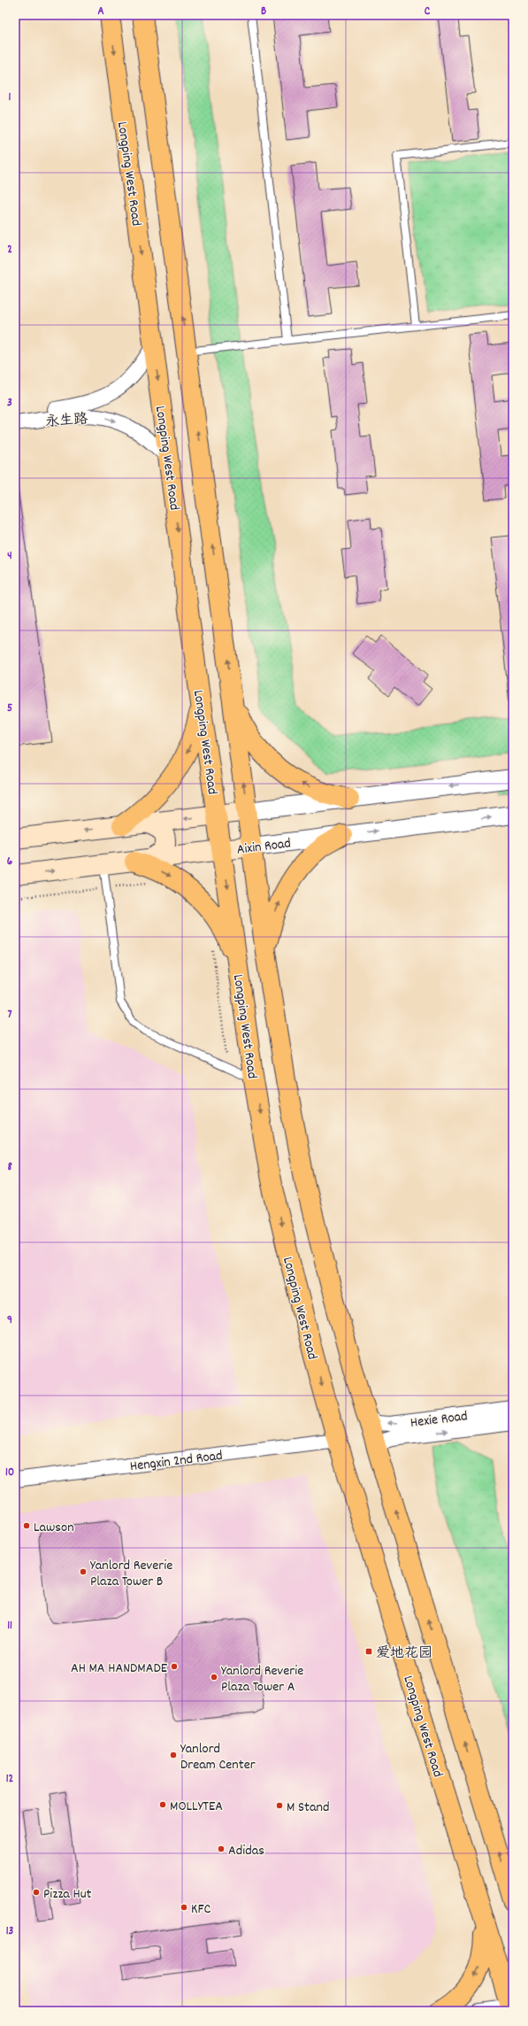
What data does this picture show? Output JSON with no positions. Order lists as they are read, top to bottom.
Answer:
{
  "streets": {
    "main road": ["Longping West Road", "Aixin Road"],
    "street": ["永生路", "Hexie Road", "Hengxin 2nd Road"]
  },
  "crossings": [
    ["Longping West Road", "永生路"],
    ["Longping West Road", "Aixin Road"],
    ["Longping West Road", "Hexie Road"],
    ["Longping West Road", "Hengxin 2nd Road"]
  ],
  "one_way": ["永生路"],
  "places": {
    "other": [
      "Lawson",
      "Yanlord Reverie Plaza Tower B",
      "AH MA HANDMADE",
      "Yanlord Reverie Plaza Tower A",
      "Yanlord Dream Center",
      "MOLLYTEA",
      "M Stand",
      "Adidas",
      "Pizza Hut",
      "KFC"
    ],
    "transit": ["爱地花园"]
  },
  "grid": {
    "columns": ["A", "B", "C"],
    "rows": [
      "1",
      "2",
      "3",
      "4",
      "5",
      "6",
      "7",
      "8",
      "9",
      "10",
      "11",
      "12",
      "13"
    ]
  }
}
